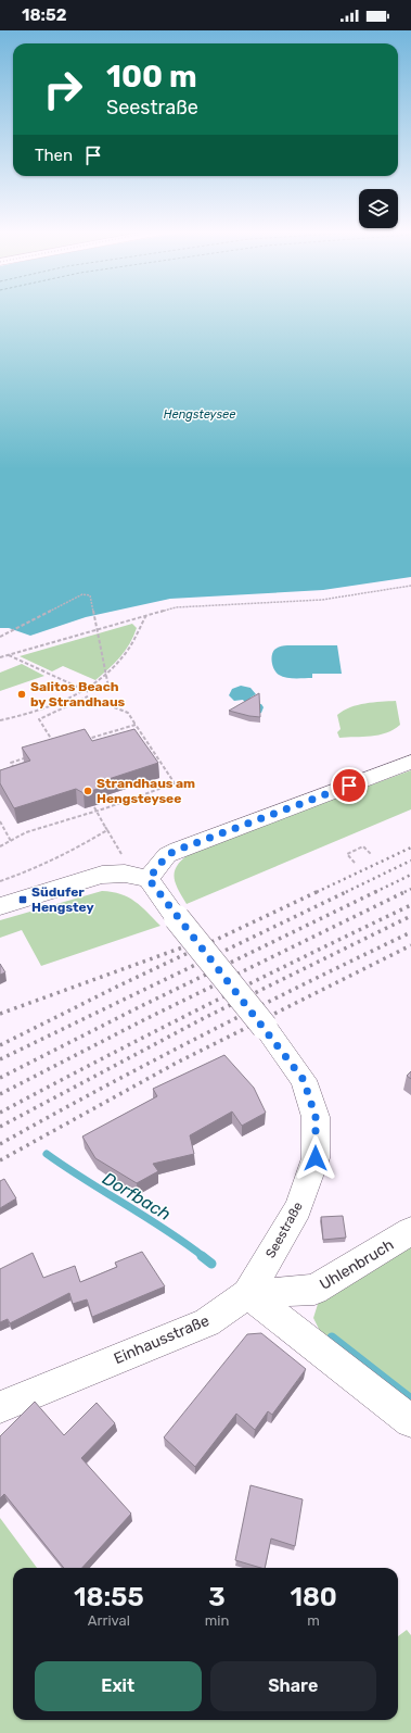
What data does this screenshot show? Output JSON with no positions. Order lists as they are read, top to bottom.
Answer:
{
  "streets": {
    "street": ["Seestraße", "Uhlenbruch", "Einhausstraße"]
  },
  "crossings": [
    ["Seestraße", "Uhlenbruch"],
    ["Seestraße", "Einhausstraße"],
    ["Uhlenbruch", "Einhausstraße"]
  ],
  "water": ["Hengsteysee", "Dorfbach"],
  "places": {
    "other": ["Salitos Beach by Strandhaus", "Strandhaus am Hengsteysee"],
    "transit": ["Südufer Hengstey"]
  },
  "page": {
    "status": "18:52",
    "turn": ["100 m", "Seestraße"],
    "then": "Then",
    "eta": [
      "18:55",
      "Arrival",
      "3",
      "min",
      "180",
      "m"
    ],
    "buttons": ["Exit", "Share"]
  }
}
